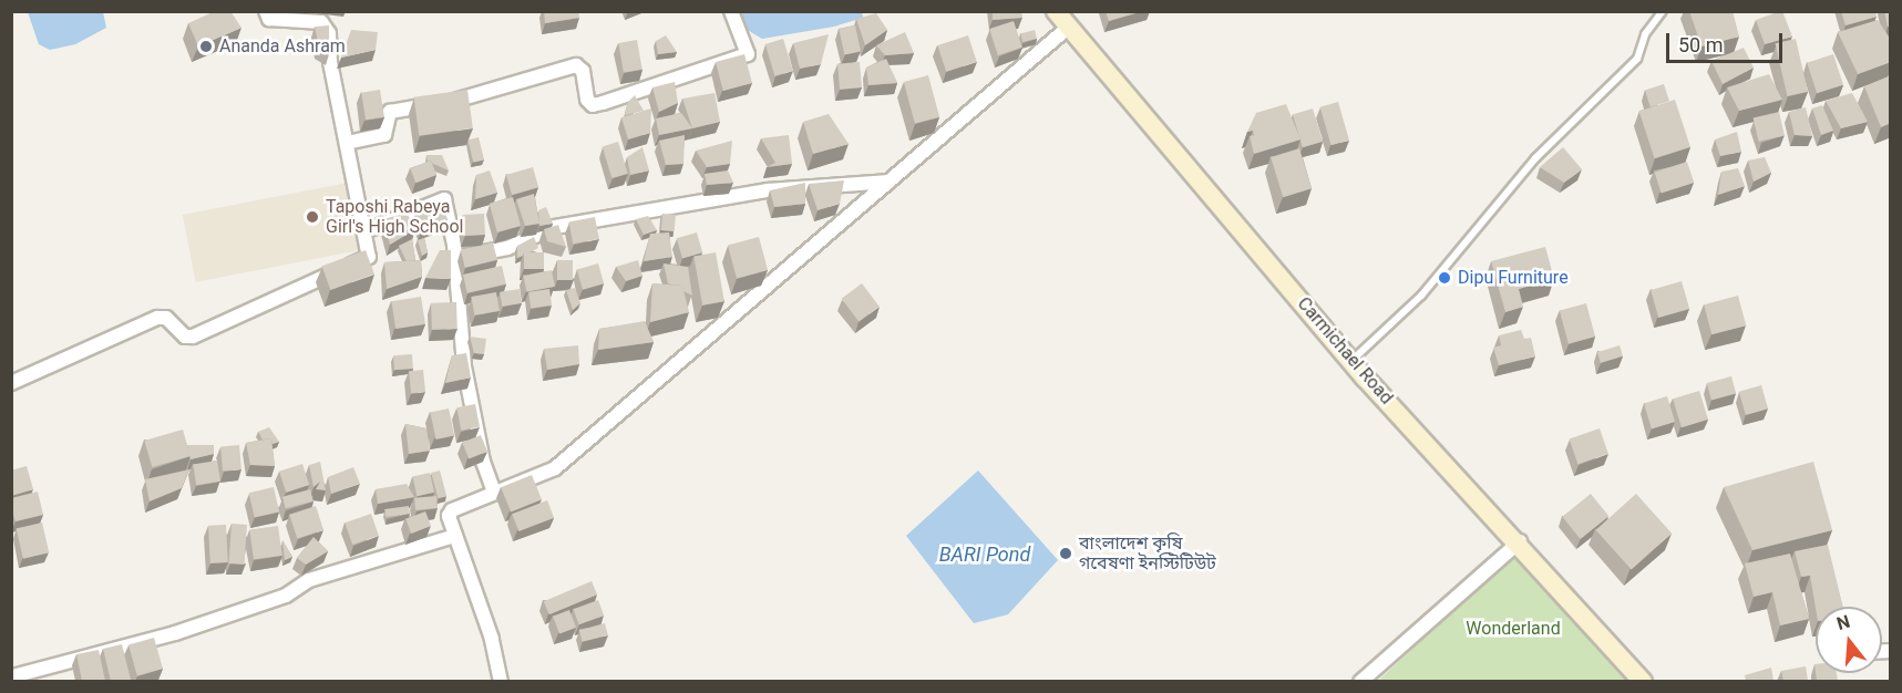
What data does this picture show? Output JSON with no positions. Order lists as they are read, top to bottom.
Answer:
{
  "streets": {
    "street": ["Carmichael Road"]
  },
  "water": ["BARI Pond"],
  "parks": ["Wonderland"],
  "places": [
    "Ananda Ashram",
    "Taposhi Rabeya Girl's High School",
    "Dipu Furniture",
    "বাংলাদেশ কৃষি গবেষণা ইনস্টিটিউট"
  ],
  "scale_bar": "50 m",
  "north": "top"
}
